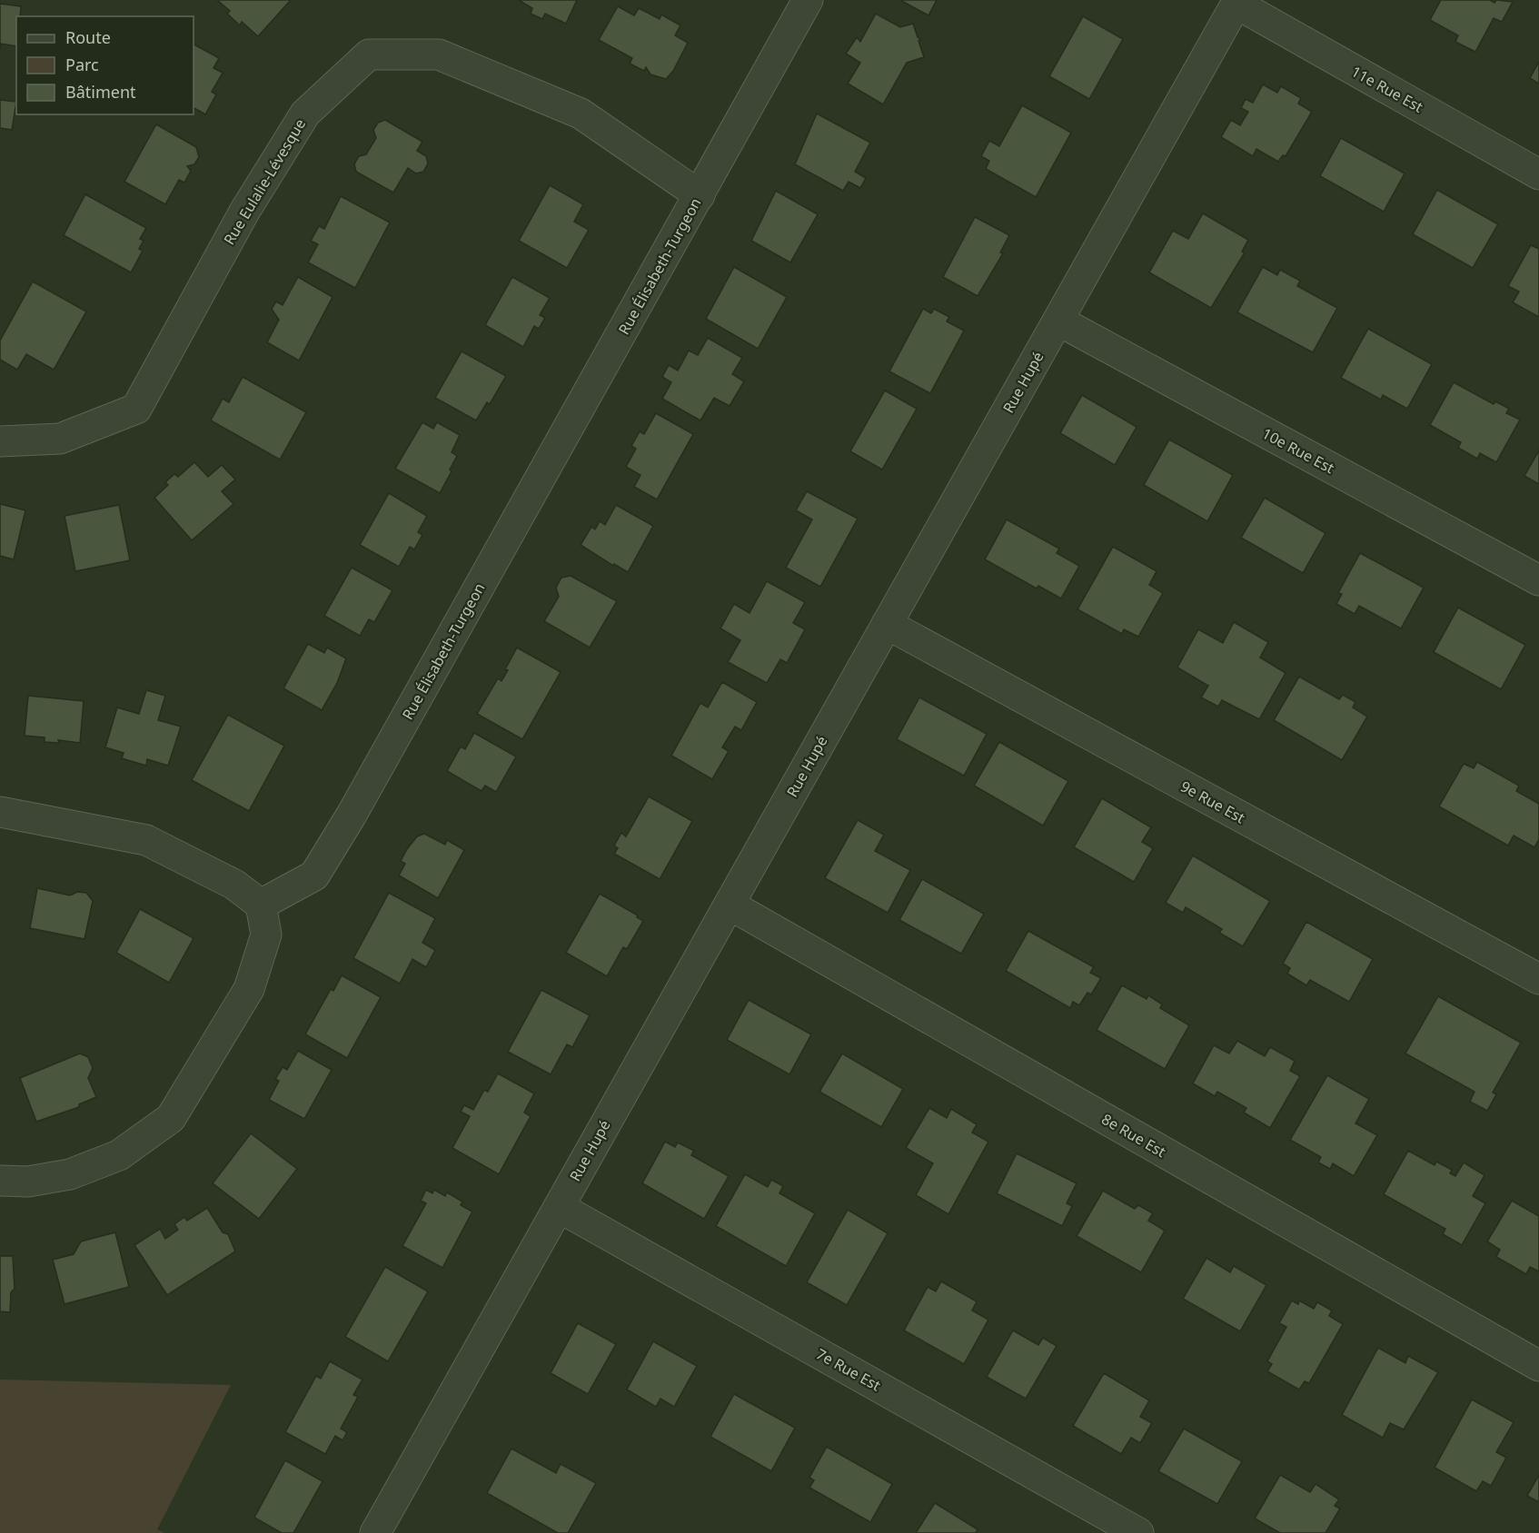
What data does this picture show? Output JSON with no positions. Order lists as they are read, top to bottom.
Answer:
{
  "streets": {
    "street": [
      "11e Rue Est",
      "Rue Eulalie-Lévesque",
      "Rue Élisabeth-Turgeon",
      "Rue Hupé",
      "10e Rue Est",
      "9e Rue Est",
      "8e Rue Est",
      "7e Rue Est"
    ]
  },
  "crossings": [
    ["11e Rue Est", "Rue Hupé"],
    ["Rue Eulalie-Lévesque", "Rue Élisabeth-Turgeon"],
    ["Rue Hupé", "10e Rue Est"],
    ["Rue Hupé", "9e Rue Est"],
    ["Rue Hupé", "8e Rue Est"],
    ["Rue Hupé", "7e Rue Est"]
  ],
  "legend": ["Route", "Parc", "Bâtiment"]
}
